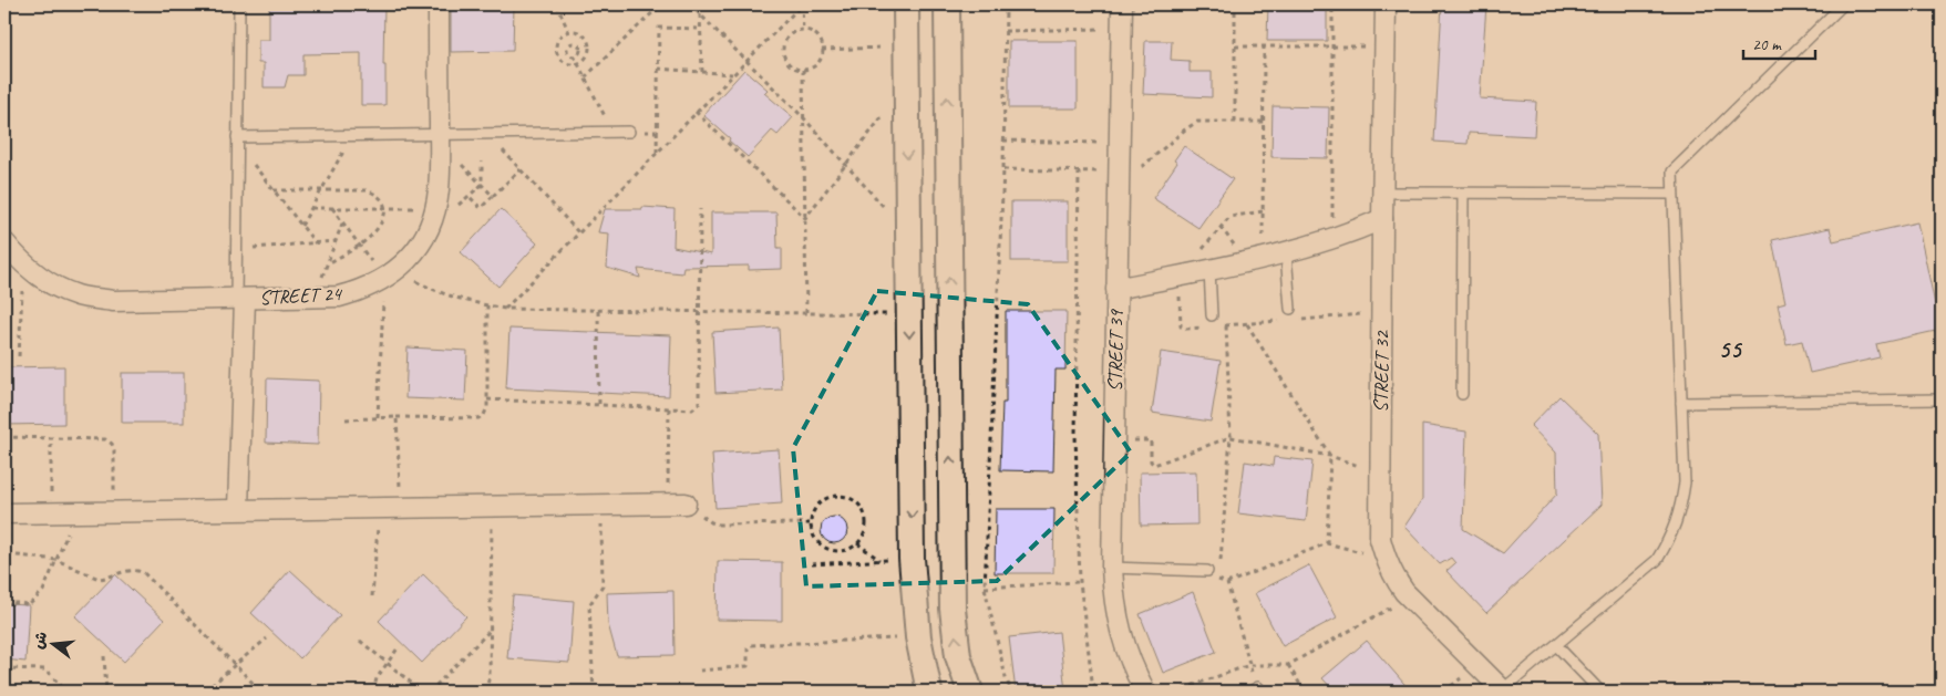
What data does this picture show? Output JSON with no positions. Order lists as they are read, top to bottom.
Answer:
{
  "streets": {
    "street": ["STREET 24", "STREET 39", "STREET 32"]
  },
  "districts": ["55"],
  "scale_bar": "20 m",
  "north": "left"
}
